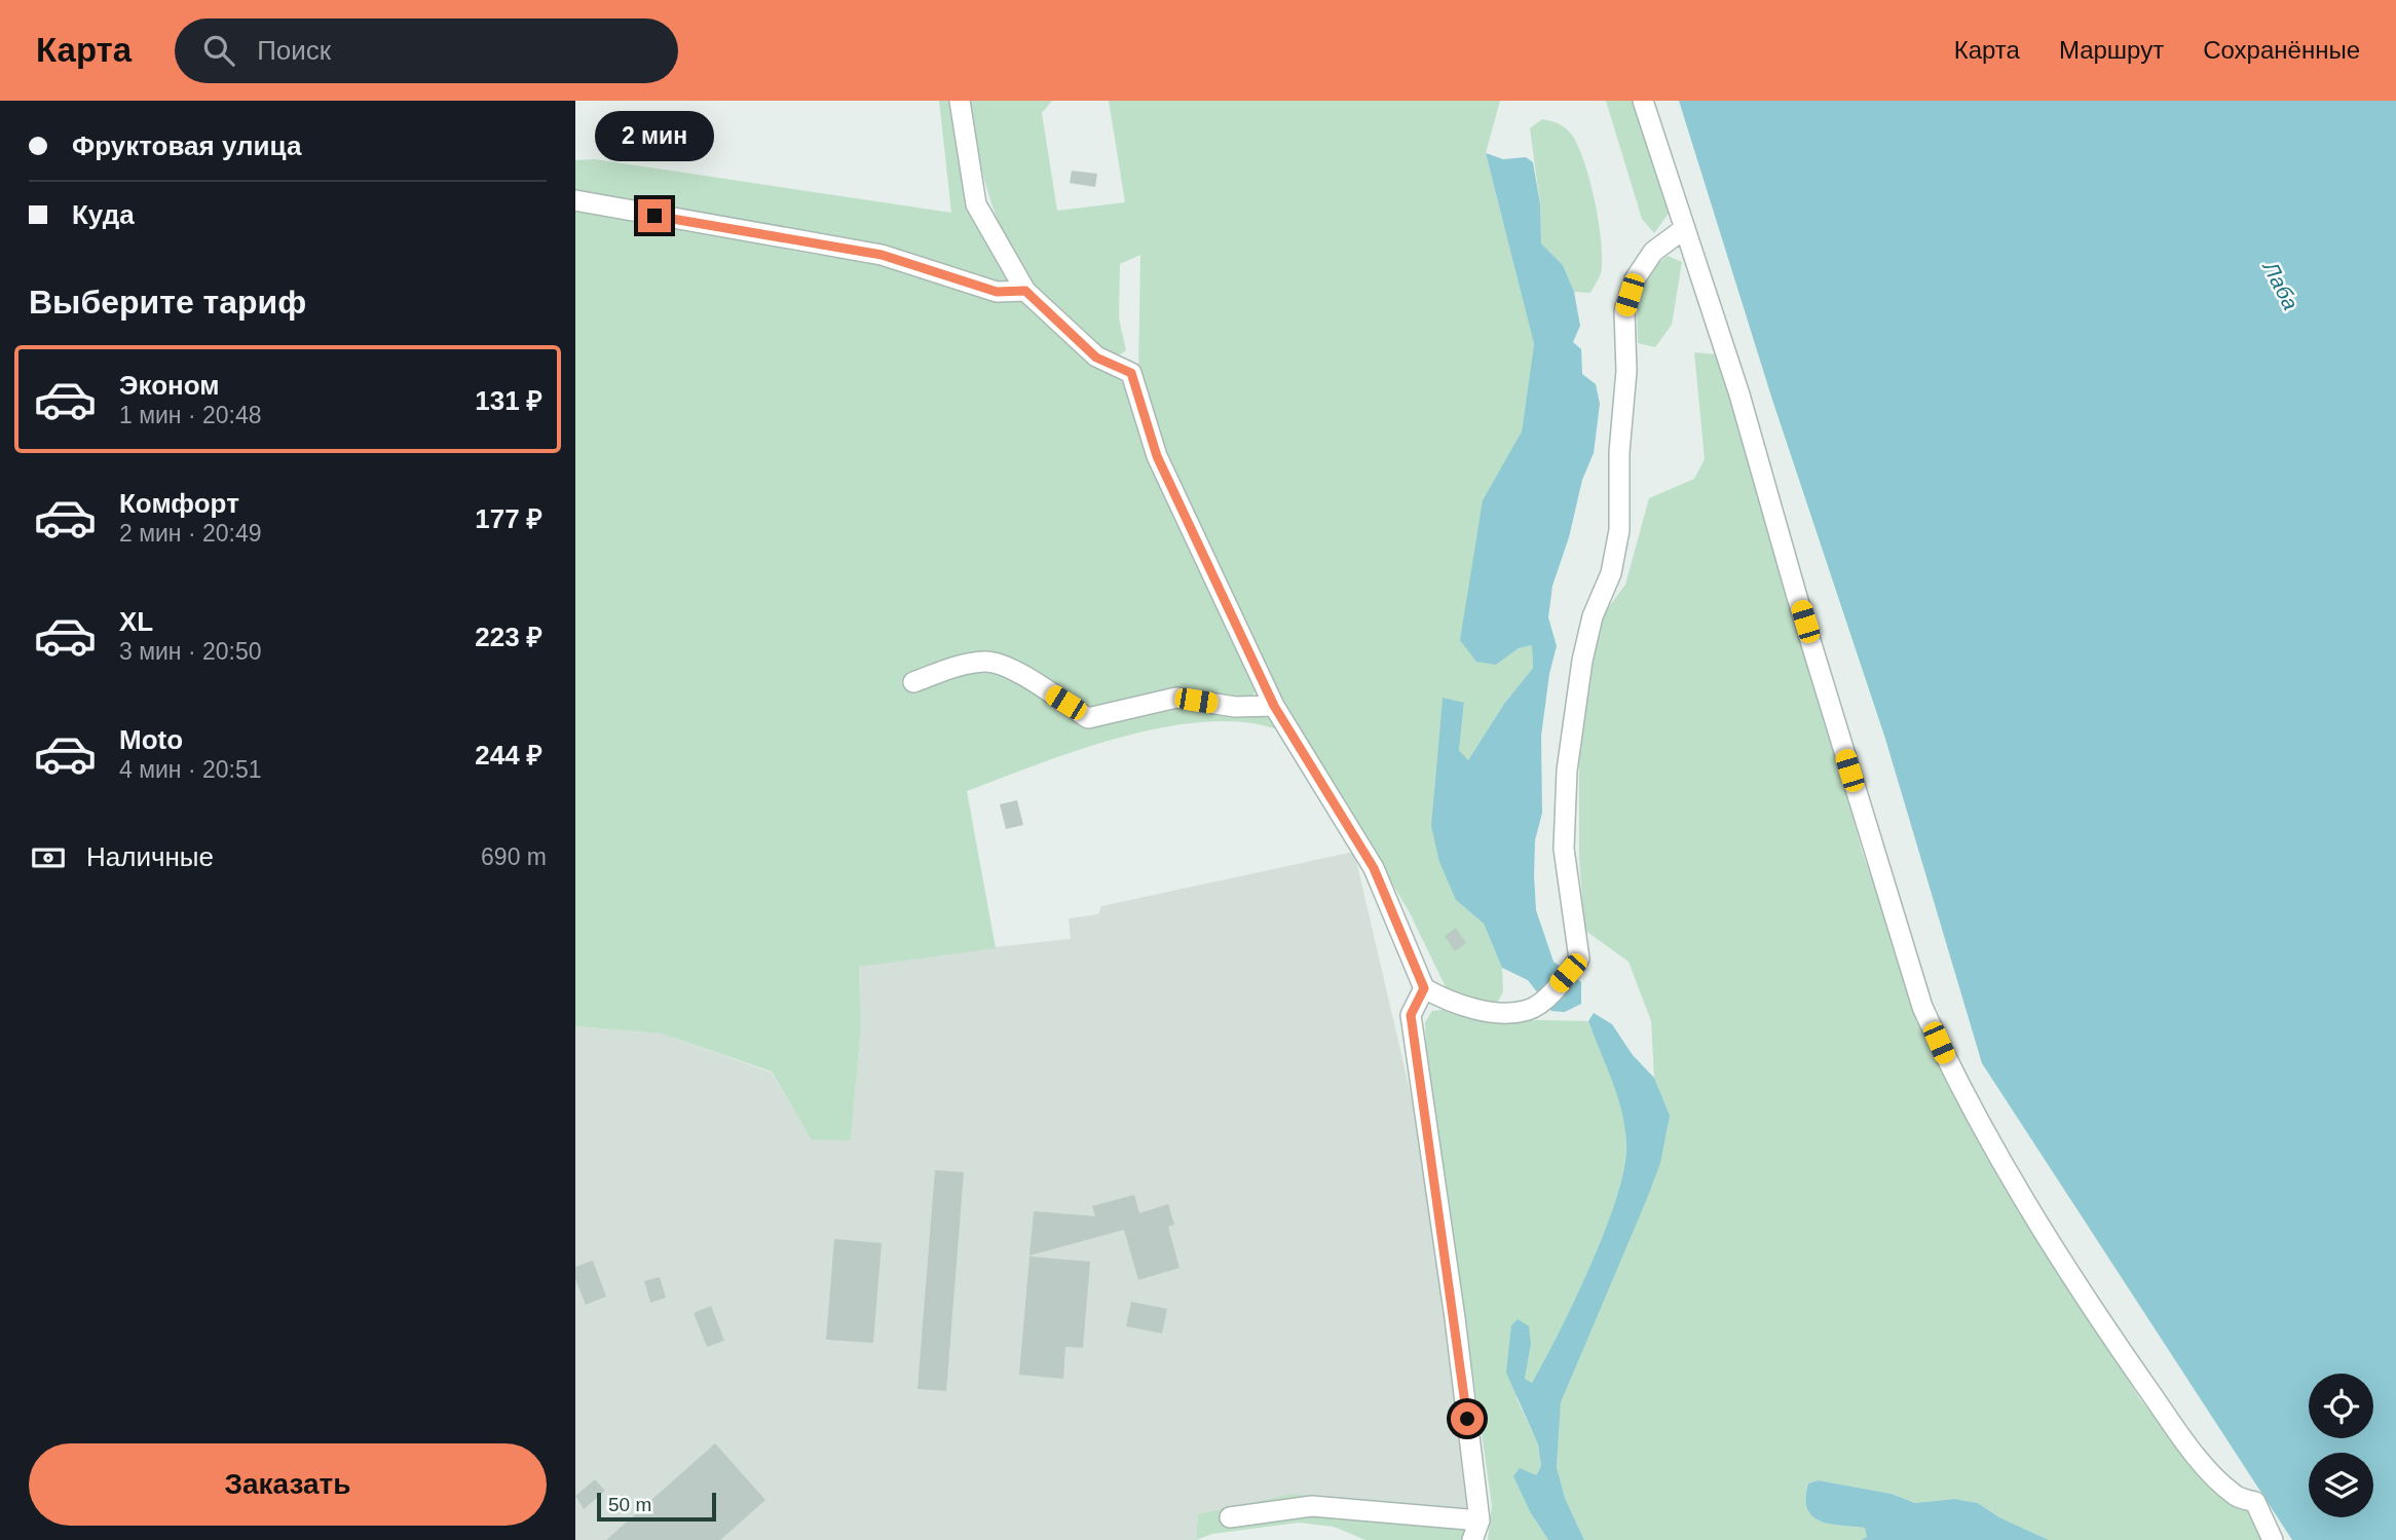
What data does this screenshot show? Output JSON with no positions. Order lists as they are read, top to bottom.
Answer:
{
  "water": ["Лаба"],
  "scale_bar": "50 m",
  "page": {
    "header": "Карта",
    "search": "Поиск",
    "nav": ["Карта", "Маршрут", "Сохранённые"],
    "banner": ["Фруктовая улица", "Куда"],
    "bubble": "2 мин",
    "heading": "Выберите тариф",
    "list": [
      {
        "name": "Эконом",
        "note": "1 мин · 20:48",
        "value": "131 ₽"
      },
      {
        "name": "Комфорт",
        "note": "2 мин · 20:49",
        "value": "177 ₽"
      },
      {
        "name": "XL",
        "note": "3 мин · 20:50",
        "value": "223 ₽"
      },
      {
        "name": "Moto",
        "note": "4 мин · 20:51",
        "value": "244 ₽"
      }
    ],
    "pay": ["Наличные", "690 m"],
    "buttons": "Заказать",
    "scale": "50 m"
  }
}
